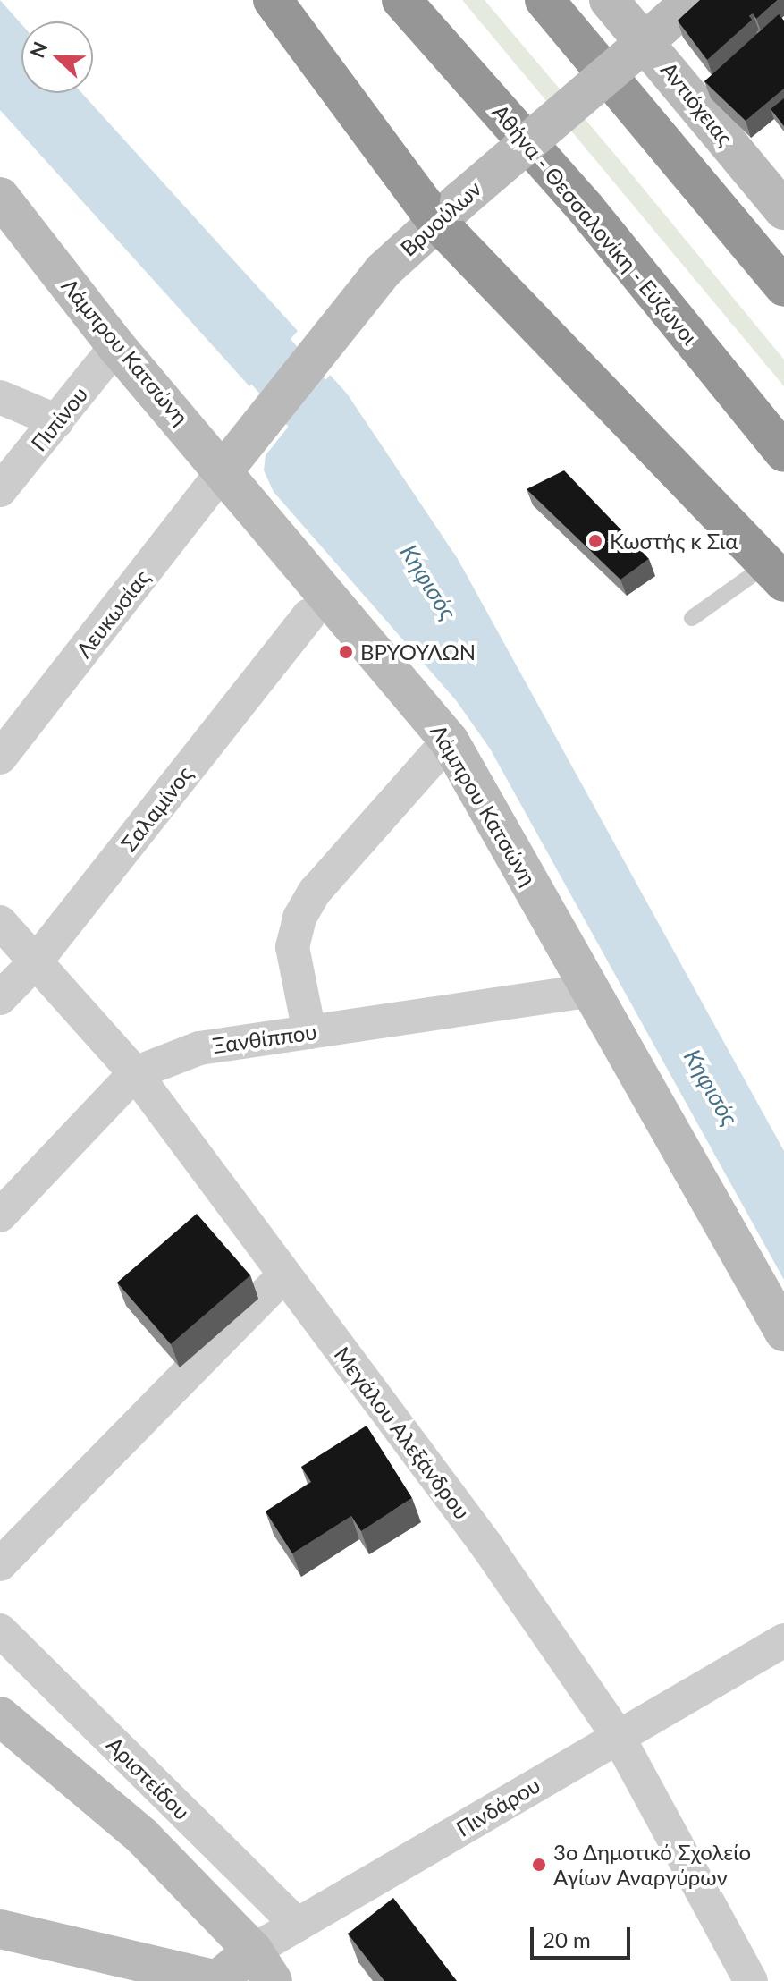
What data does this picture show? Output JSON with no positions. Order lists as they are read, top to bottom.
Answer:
{
  "streets": {
    "highway": ["Αθήνα - Θεσσαλονίκη - Εύζωνοι"],
    "street": [
      "Αντιόχειας",
      "Βρυούλων",
      "Λάμπρου Κατσώνη",
      "Πιπίνου",
      "Λευκωσίας",
      "Σαλαμίνος",
      "Ξανθίππου",
      "Μεγάλου Αλεξάνδρου",
      "Αριστείδου",
      "Πινδάρου"
    ]
  },
  "crossings": [
    ["Αντιόχειας", "Βρυούλων"],
    ["Βρυούλων", "Λάμπρου Κατσώνη"],
    ["Βρυούλων", "Λευκωσίας"],
    ["Λάμπρου Κατσώνη", "Πιπίνου"],
    ["Λάμπρου Κατσώνη", "Λευκωσίας"],
    ["Λάμπρου Κατσώνη", "Ξανθίππου"],
    ["Σαλαμίνος", "Μεγάλου Αλεξάνδρου"],
    ["Ξανθίππου", "Μεγάλου Αλεξάνδρου"],
    ["Μεγάλου Αλεξάνδρου", "Πινδάρου"],
    ["Αριστείδου", "Πινδάρου"]
  ],
  "water": ["Κηφισός"],
  "places": ["Κωστής κ Σια", "ΒΡΥΟΥΛΩΝ", "3ο Δημοτικό Σχολείο Αγίων Αναργύρων"],
  "scale_bar": "20 m",
  "north": "left"
}
